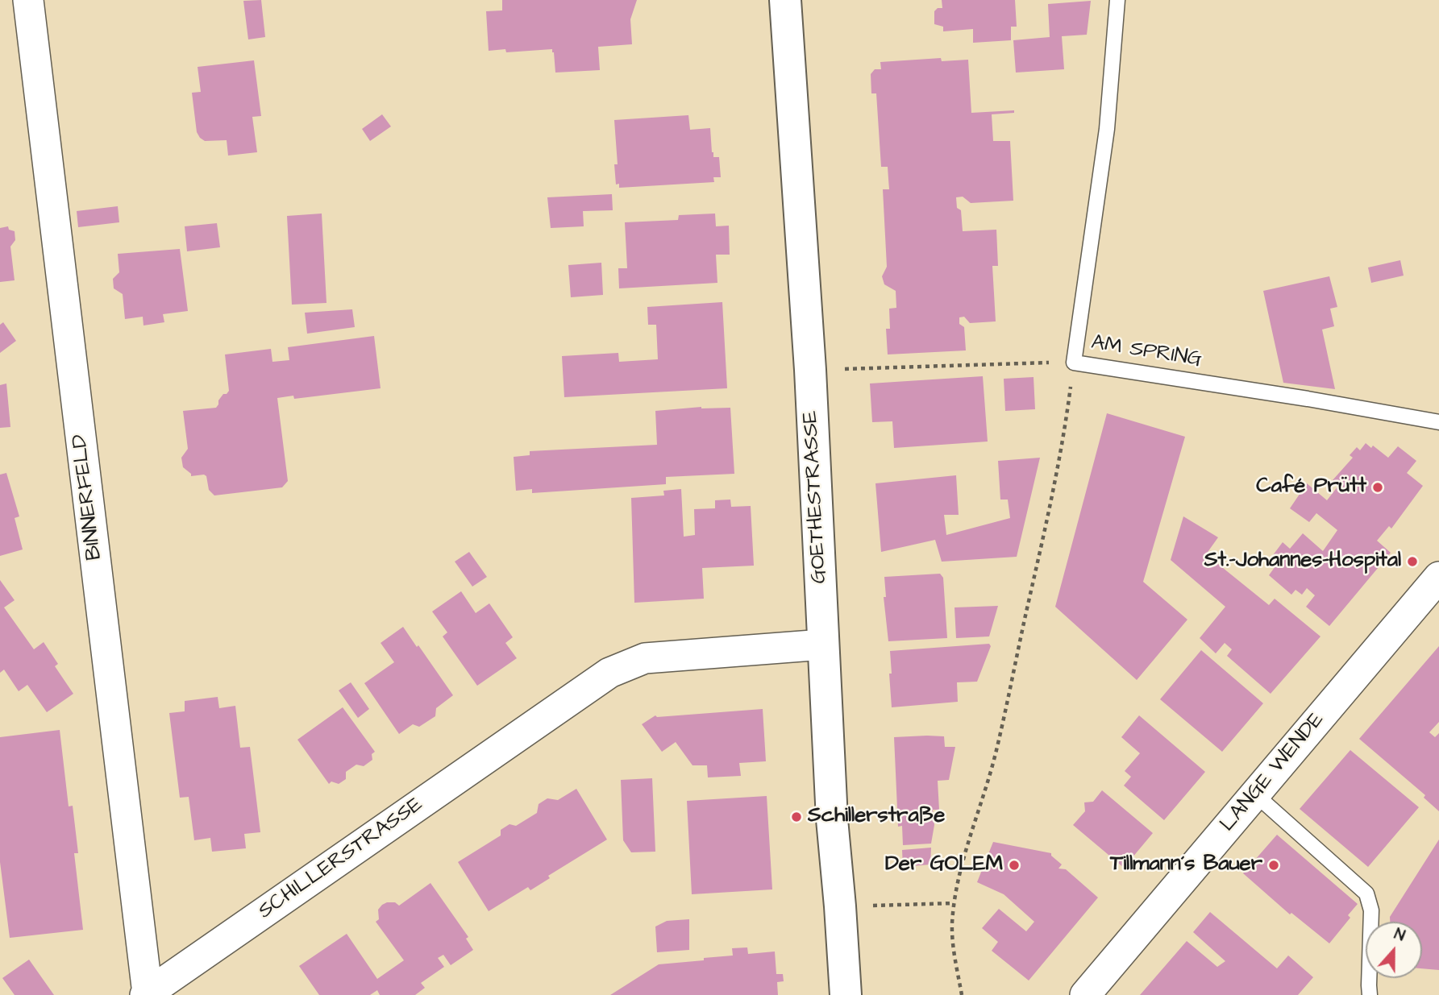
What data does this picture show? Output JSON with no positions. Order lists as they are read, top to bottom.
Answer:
{
  "streets": {
    "street": [
      "BINNERFELD",
      "GOETHESTRASSE",
      "LANGE WENDE",
      "SCHILLERSTRASSE"
    ],
    "lane": ["AM SPRING"]
  },
  "crossings": [
    ["BINNERFELD", "SCHILLERSTRASSE"],
    ["GOETHESTRASSE", "SCHILLERSTRASSE"]
  ],
  "places": [
    "Café Prütt",
    "St.-Johannes-Hospital",
    "Schillerstraße",
    "Der GOLEM",
    "Tillmann´s Bauer"
  ],
  "north": "top"
}
